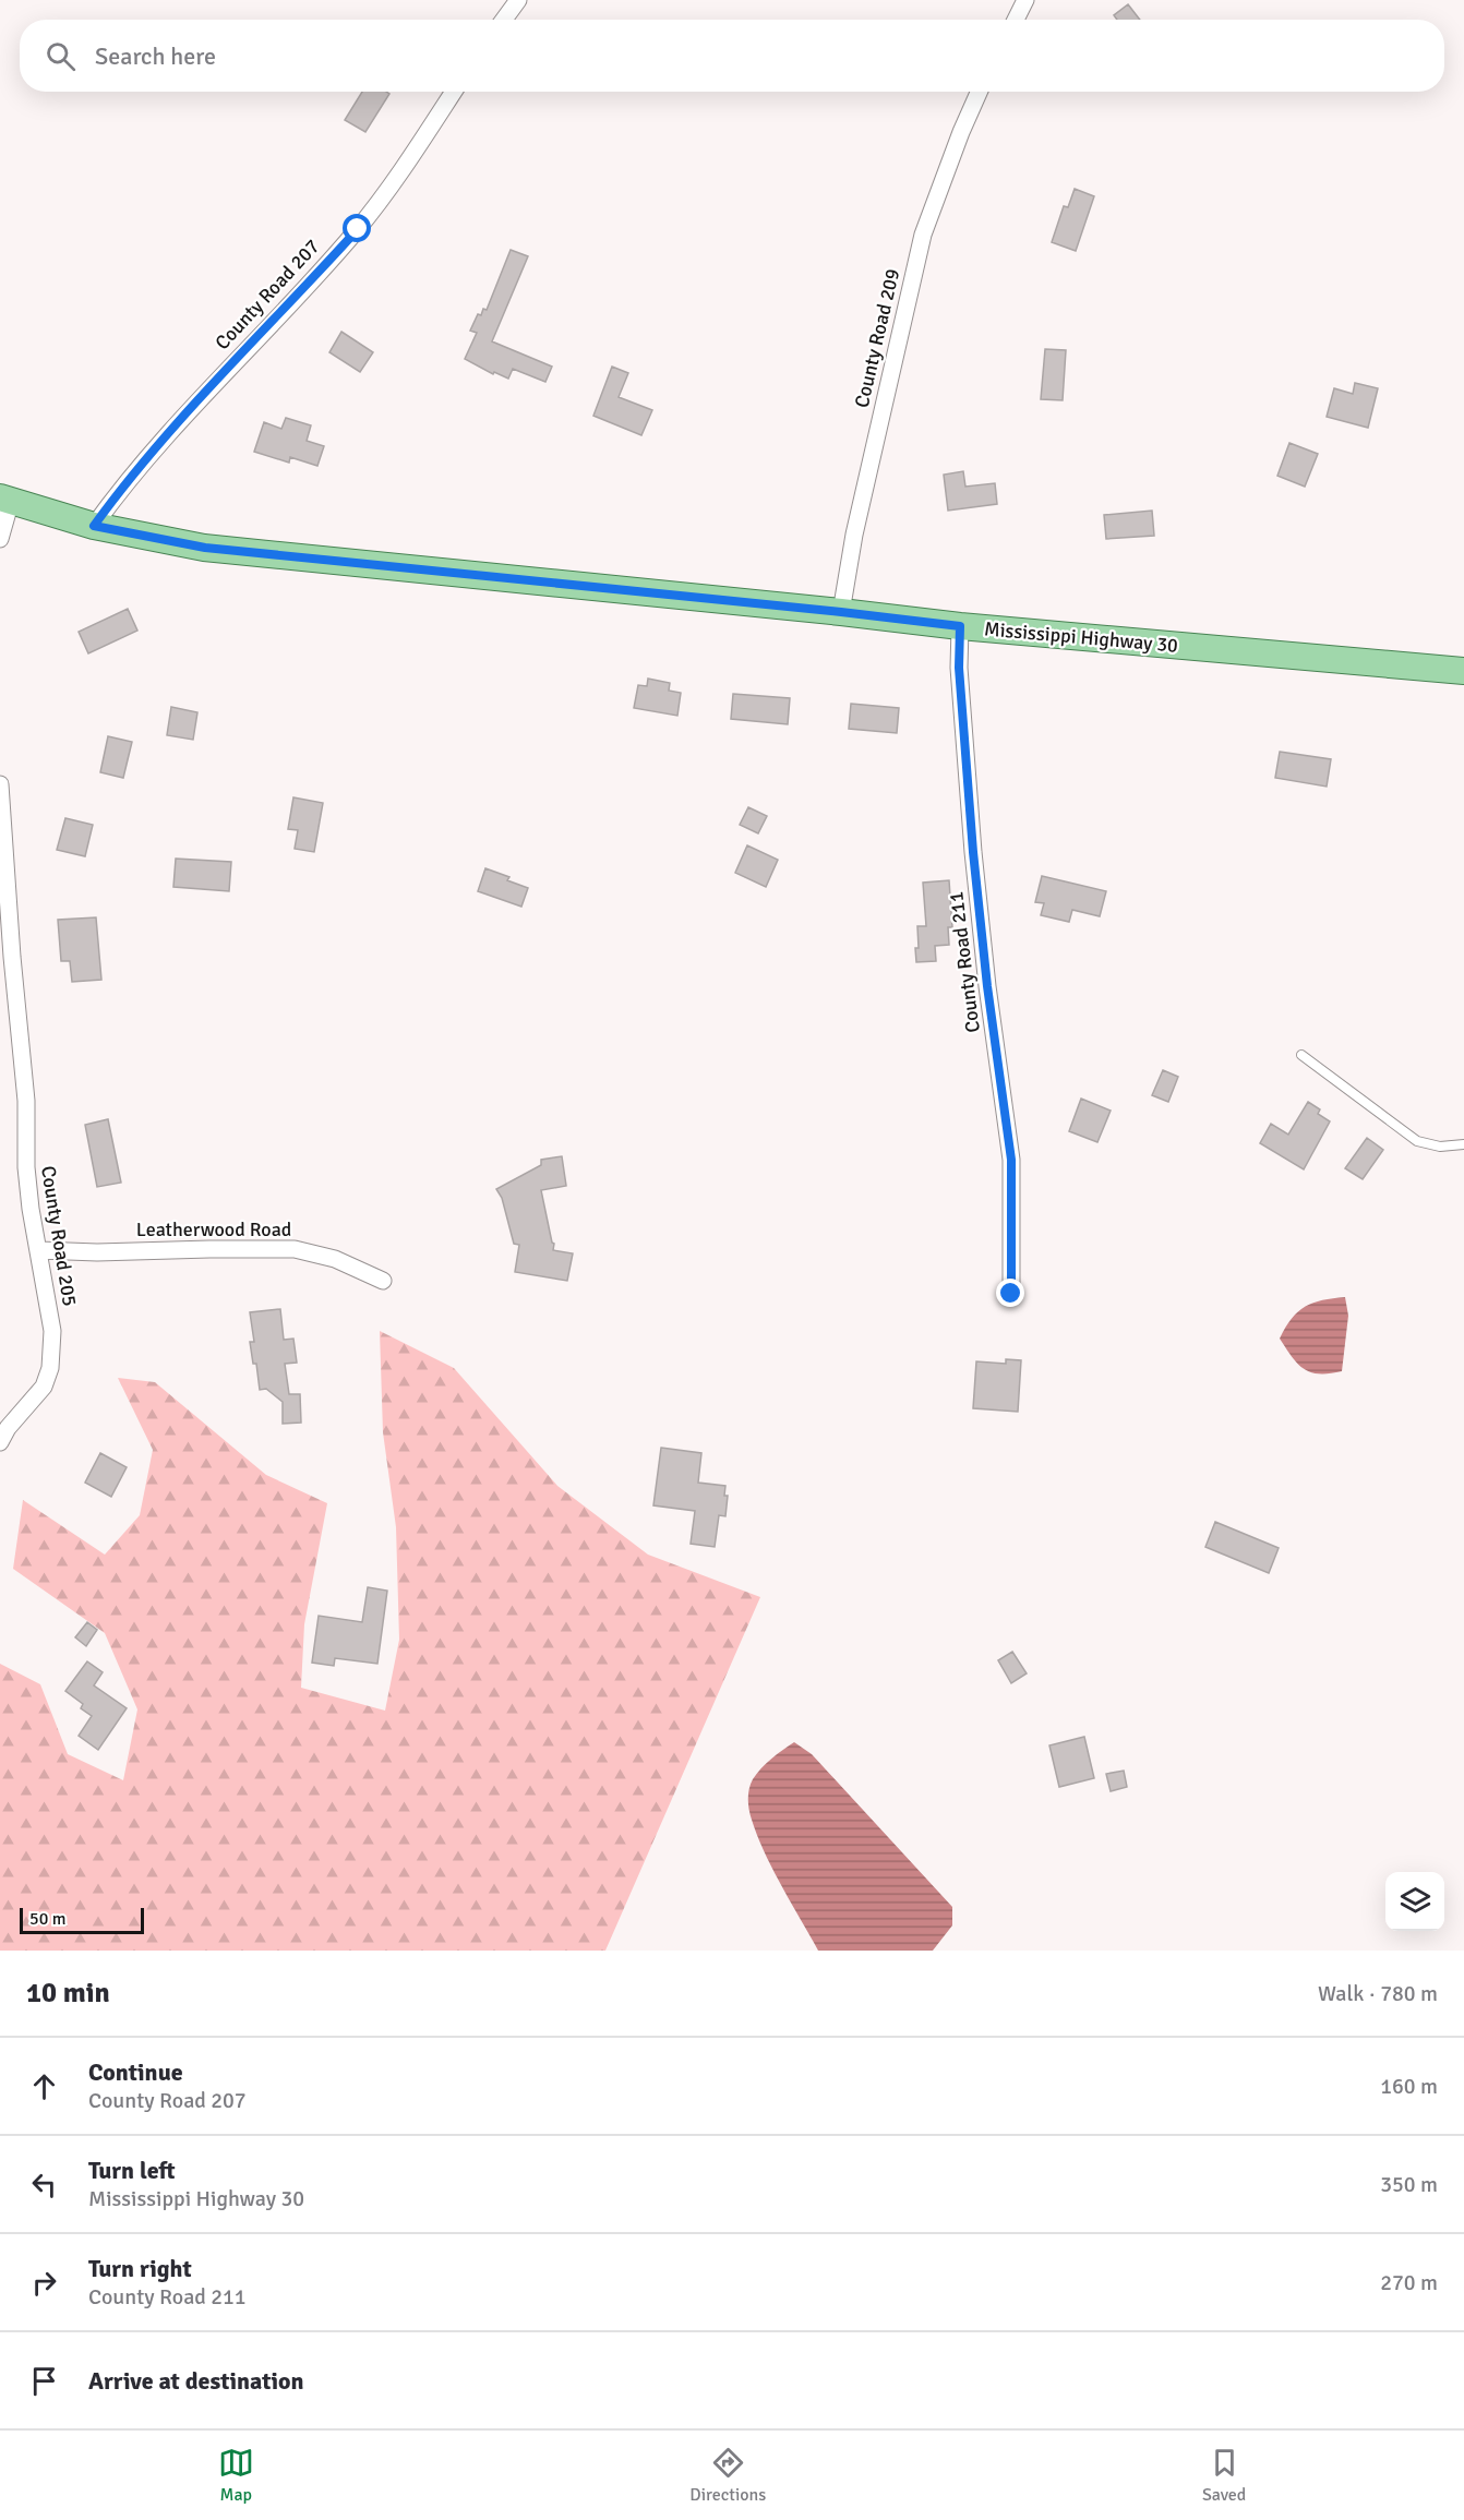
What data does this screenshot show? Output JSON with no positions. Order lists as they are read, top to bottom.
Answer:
{
  "streets": {
    "main road": ["Mississippi Highway 30"],
    "street": [
      "County Road 207",
      "County Road 209",
      "County Road 211",
      "Leatherwood Road",
      "County Road 205"
    ]
  },
  "crossings": [
    ["County Road 207", "Mississippi Highway 30"],
    ["County Road 209", "Mississippi Highway 30"],
    ["Mississippi Highway 30", "County Road 211"],
    ["Leatherwood Road", "County Road 205"]
  ],
  "scale_bar": "50 m",
  "page": {
    "search": "Search here",
    "scale": "50 m",
    "heading": ["10 min", "Walk · 780 m"],
    "list": [
      ["Continue", "County Road 207", "160 m"],
      ["Turn left", "Mississippi Highway 30", "350 m"],
      ["Turn right", "County Road 211", "270 m"],
      "Arrive at destination"
    ],
    "nav": ["Map", "Directions", "Saved"]
  }
}
